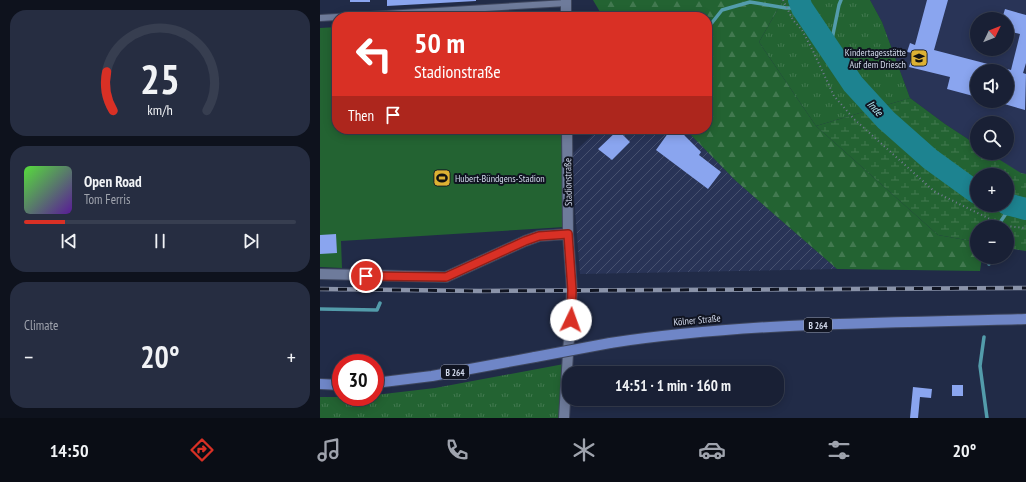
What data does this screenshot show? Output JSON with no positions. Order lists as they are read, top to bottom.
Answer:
{
  "streets": {
    "main road": ["Kölner Straße", "B 264"],
    "street": ["Stadionstraße"]
  },
  "water": ["Inde"],
  "places": {
    "school or university": ["Kindertagesstätte Auf dem Driesch"],
    "sports": ["Hubert-Bündgens-Stadion"]
  },
  "north": "top right",
  "page": {
    "map_buttons": ["+", "−"],
    "turn": ["50 m", "Stadionstraße"],
    "then": "Then",
    "song": ["Open Road", "Tom Ferris"],
    "tile": "Climate",
    "heat": ["−", "20°", "+"],
    "limit": "30",
    "trip": "14:51 · 1 min · 160 m",
    "tabs": ["14:50", "20°"],
    "gauge": ["25", "km/h"]
  }
}
